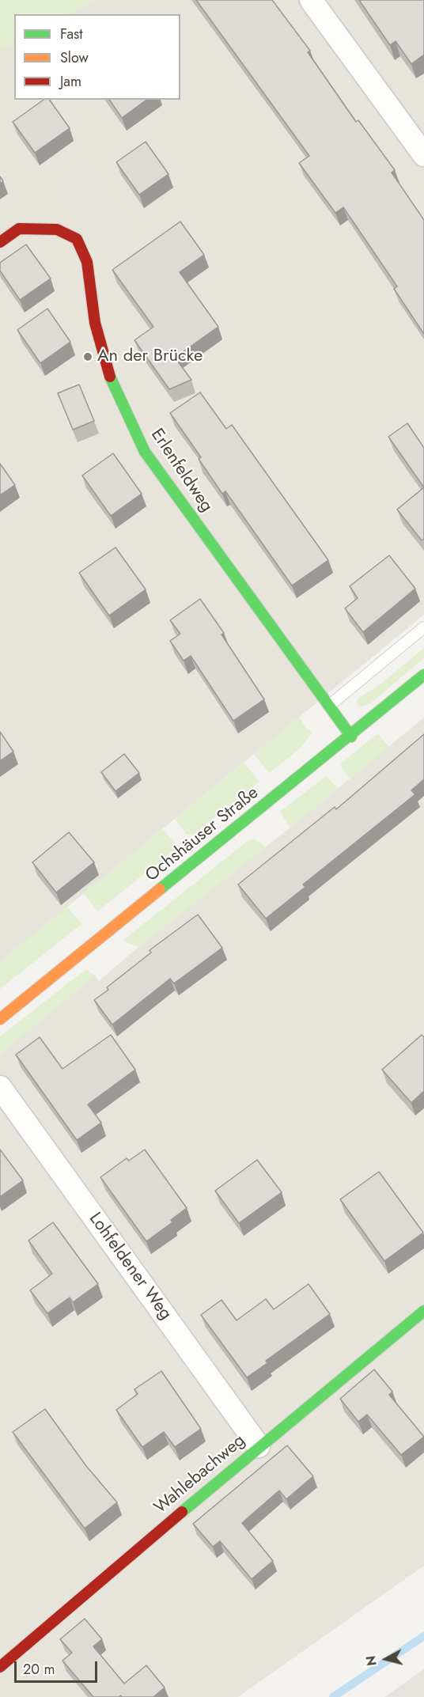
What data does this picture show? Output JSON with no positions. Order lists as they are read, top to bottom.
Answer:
{
  "streets": {
    "street": [
      "Erlenfeldweg",
      "Ochshäuser Straße",
      "Lohfeldener Weg",
      "Wahlebachweg"
    ]
  },
  "crossings": [
    ["Erlenfeldweg", "Ochshäuser Straße"],
    ["Lohfeldener Weg", "Wahlebachweg"]
  ],
  "places": ["An der Brücke"],
  "legend": ["Fast", "Slow", "Jam"],
  "scale_bar": "20 m",
  "north": "left"
}
